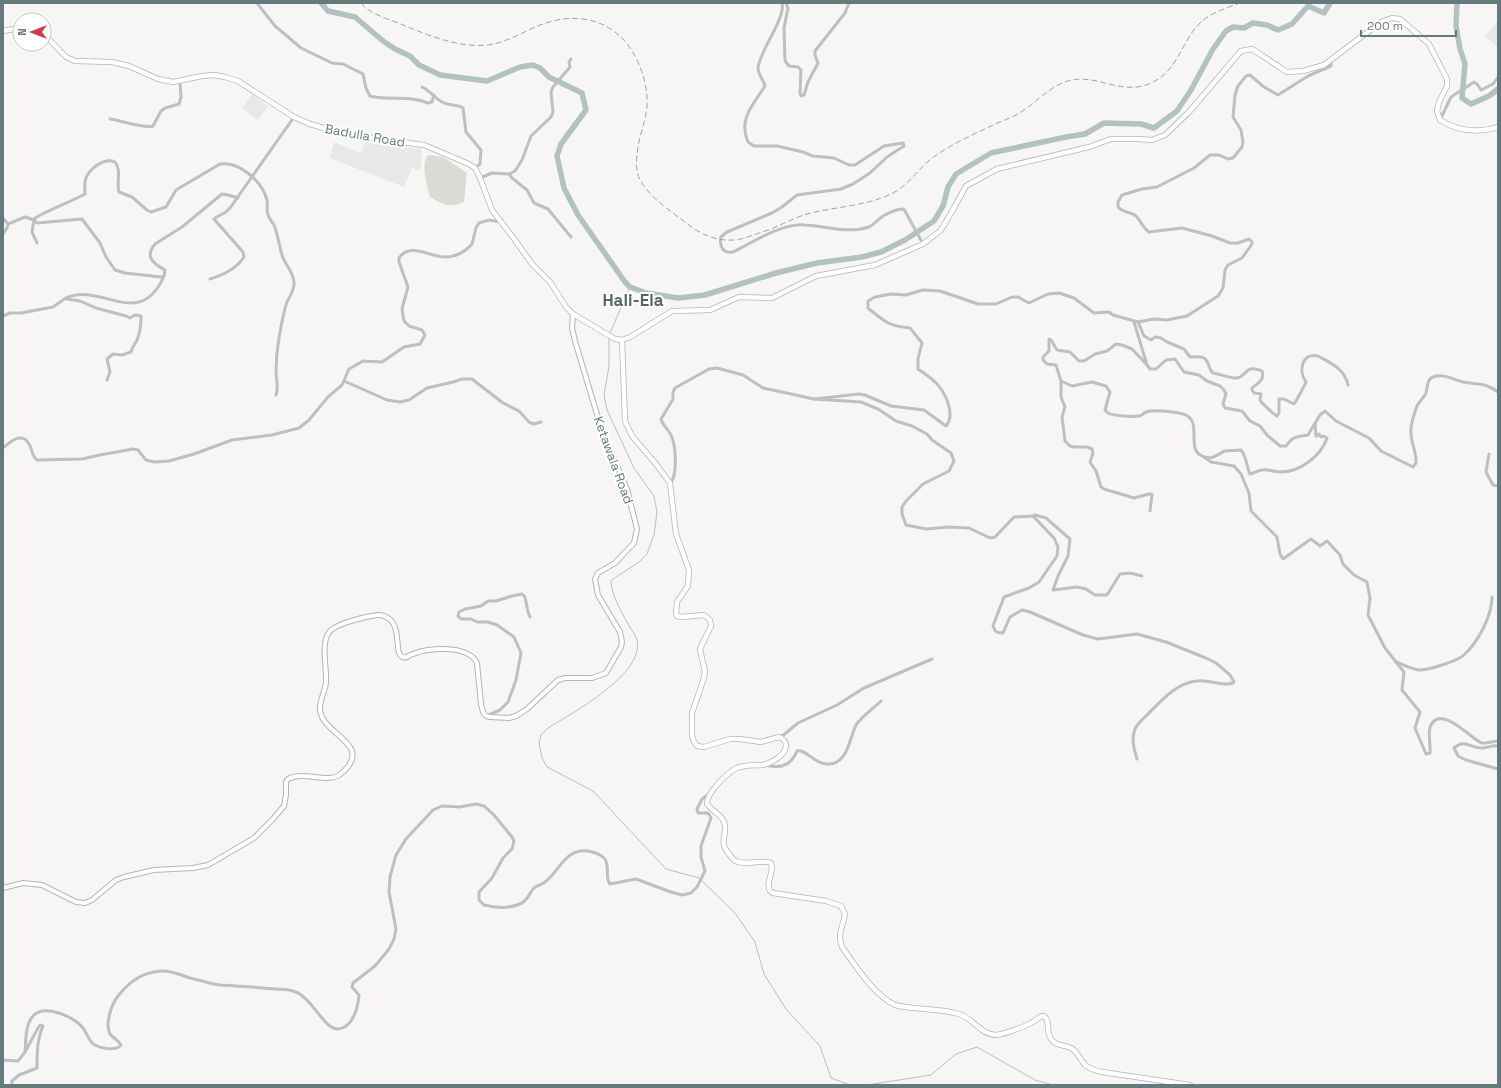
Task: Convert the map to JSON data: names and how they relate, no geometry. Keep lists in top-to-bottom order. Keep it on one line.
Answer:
{"streets":{"highway":["Badulla Road"],"main road":["Ketawala Road"]},"crossings":[["Badulla Road","Ketawala Road"]],"districts":["Hali-Ela"],"scale_bar":"200 m","north":"left"}
